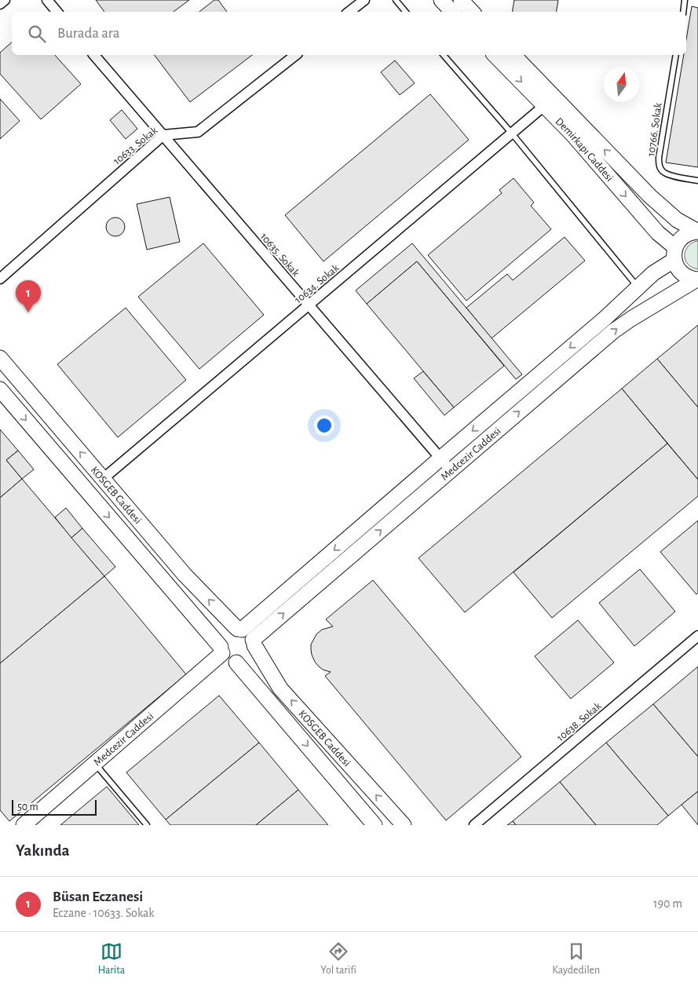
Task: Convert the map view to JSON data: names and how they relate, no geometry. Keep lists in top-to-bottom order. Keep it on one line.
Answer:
{"streets":{"street":["10633. Sokak","Demirkapı Caddesi","10635. Sokak","10634. Sokak","Medcezir Caddesi","KOSGEB Caddesi","10638. Sokak"],"lane":["10766. Sokak"]},"crossings":[["10633. Sokak","10635. Sokak"],["Demirkapı Caddesi","10634. Sokak"],["Demirkapı Caddesi","Medcezir Caddesi"],["10635. Sokak","10634. Sokak"],["10635. Sokak","Medcezir Caddesi"],["10634. Sokak","KOSGEB Caddesi"],["Medcezir Caddesi","KOSGEB Caddesi"]],"scale_bar":"50 m","north":"top","page":{"search":"Burada ara","pins":"1","scale":"50 m","heading":"Yakında","list":[{"mark":"1","name":"Büsan Eczanesi","note":"Eczane · 10633. Sokak","value":"190 m"}],"nav":["Harita","Yol tarifi","Kaydedilen"]}}
